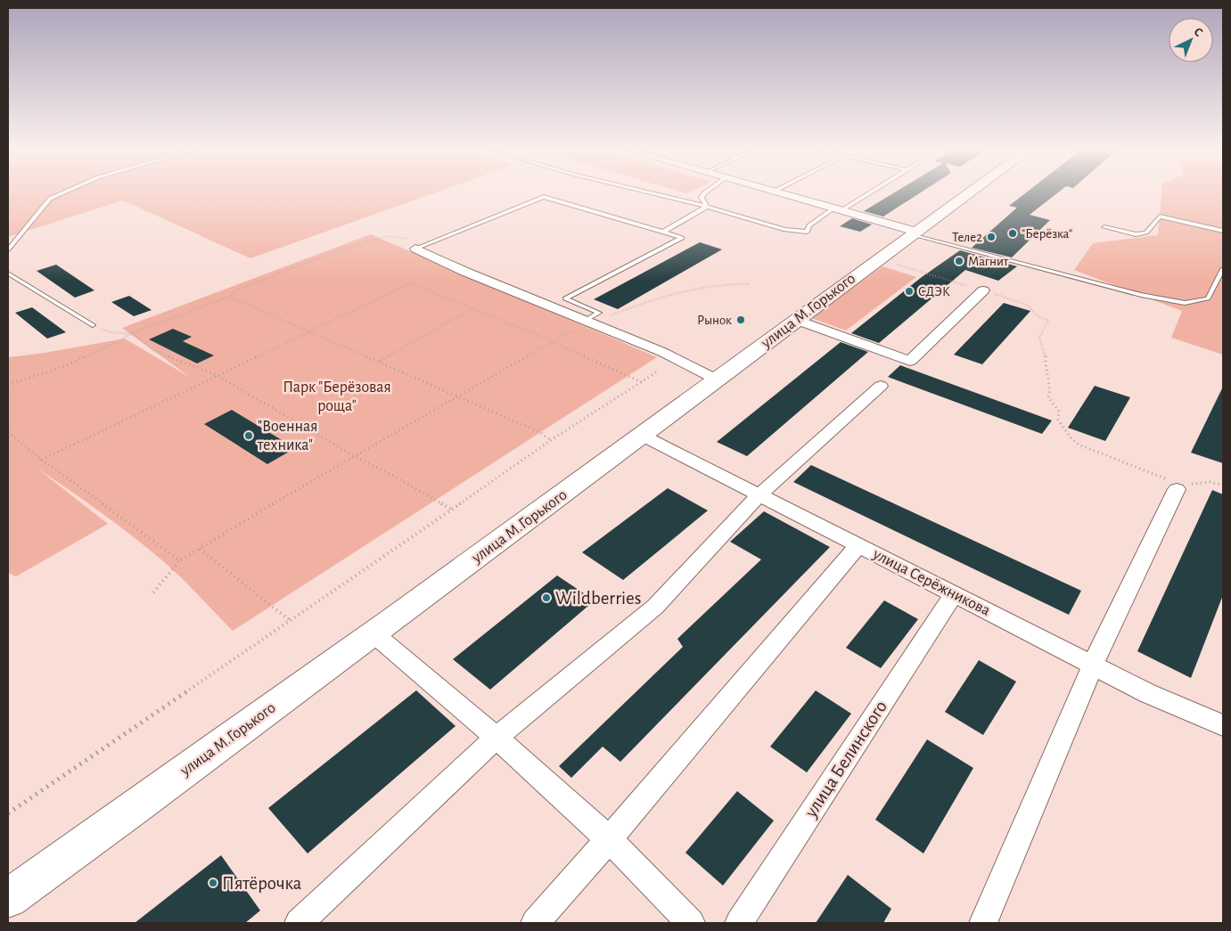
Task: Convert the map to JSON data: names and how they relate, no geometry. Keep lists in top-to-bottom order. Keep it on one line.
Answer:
{"streets":{"main road":["улица М.Горького"],"street":["улица Серёжникова","улица Белинского"]},"crossings":[["улица М.Горького","улица Серёжникова"],["улица Серёжникова","улица Белинского"]],"parks":["Парк \"Берёзовая роща\""],"places":["\"Берёзка\"","Теле2","Магнит","СДЭК","Рынок","\"Военная техника\"","Wildberries","Пятёрочка"],"north":"top right"}
